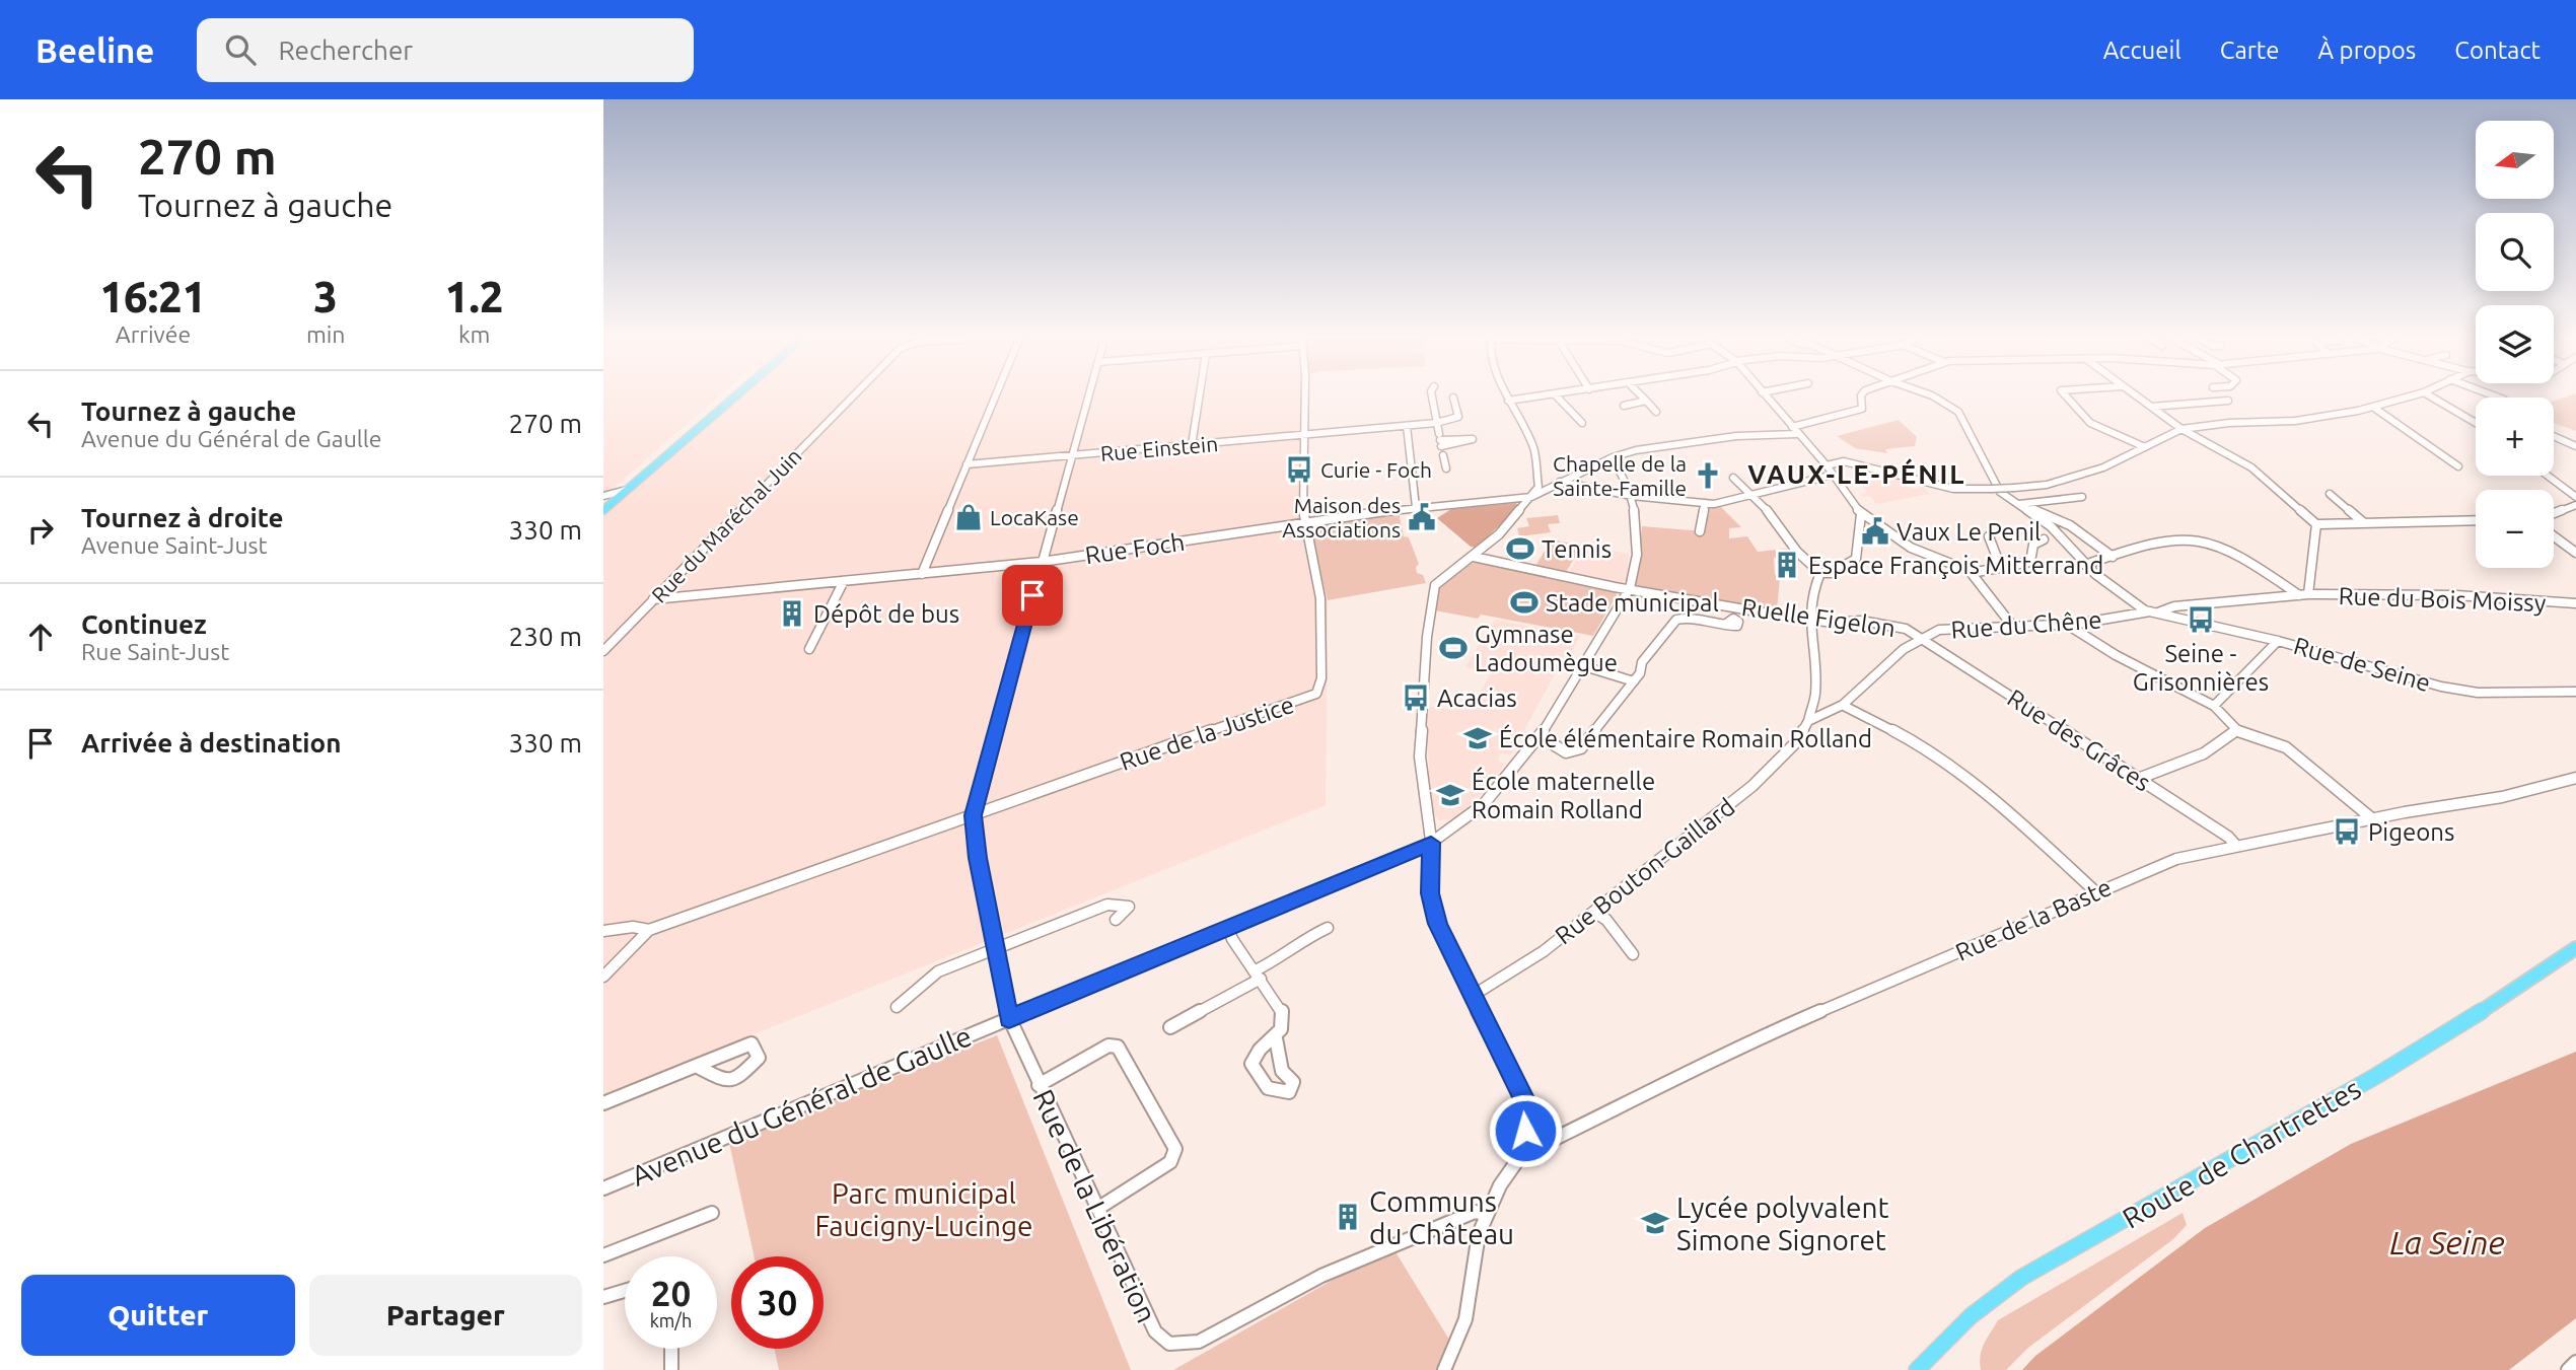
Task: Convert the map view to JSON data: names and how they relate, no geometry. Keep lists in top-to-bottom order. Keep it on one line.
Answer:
{"streets":{"main road":["Route de Chartrettes"],"street":["Rue Einstein","Rue du Maréchal Juin","Rue Foch","Rue du Bois Moissy","Ruelle Figelon","Rue du Chêne","Rue de Seine","Rue de la Justice","Rue des Grâces","Rue Bouton-Gaillard","Rue de la Baste","Avenue du Général de Gaulle","Rue de la Libération"]},"crossings":[["Rue du Maréchal Juin","Rue Foch"],["Rue Foch","Rue de la Justice"],["Rue du Bois Moissy","Rue du Chêne"],["Ruelle Figelon","Rue du Chêne"],["Ruelle Figelon","Rue des Grâces"],["Ruelle Figelon","Avenue du Général de Gaulle"],["Rue du Chêne","Rue de Seine"],["Rue du Chêne","Rue des Grâces"],["Rue de la Justice","Rue de la Libération"],["Rue des Grâces","Rue de la Baste"],["Avenue du Général de Gaulle","Rue de la Libération"]],"districts":["VAUX-LE-PÉNIL"],"water":["La Seine"],"parks":["Parc municipal Faucigny-Lucinge"],"places":{"bus stop":["Curie - Foch","Seine - Grisonnières","Acacias","Pigeons"],"church":["Chapelle de la Sainte-Famille"],"shop":["LocaKase"],"public building":["Maison des Associations","Vaux Le Penil"],"sports":["Tennis","Stade municipal","Gymnase Ladoumègue"],"building":["Espace François Mitterrand","Dépôt de bus","Communs du Château"],"school or university":["École élémentaire Romain Rolland","École maternelle Romain Rolland","Lycée polyvalent Simone Signoret"]},"north":"left","page":{"header":"Beeline","search":"Rechercher","nav":["Accueil","Carte","À propos","Contact"],"turn":["270 m","Tournez à gauche"],"map_buttons":["+","−"],"eta":["16:21","Arrivée","3","min","1.2","km"],"list":[{"name":"Tournez à gauche","note":"Avenue du Général de Gaulle","value":"270 m"},{"name":"Tournez à droite","note":"Avenue Saint-Just","value":"330 m"},{"name":"Continuez","note":"Rue Saint-Just","value":"230 m"},{"name":"Arrivée à destination","value":"330 m"}],"speed":"20 km/h","limit":"30","buttons":["Quitter","Partager"]}}
